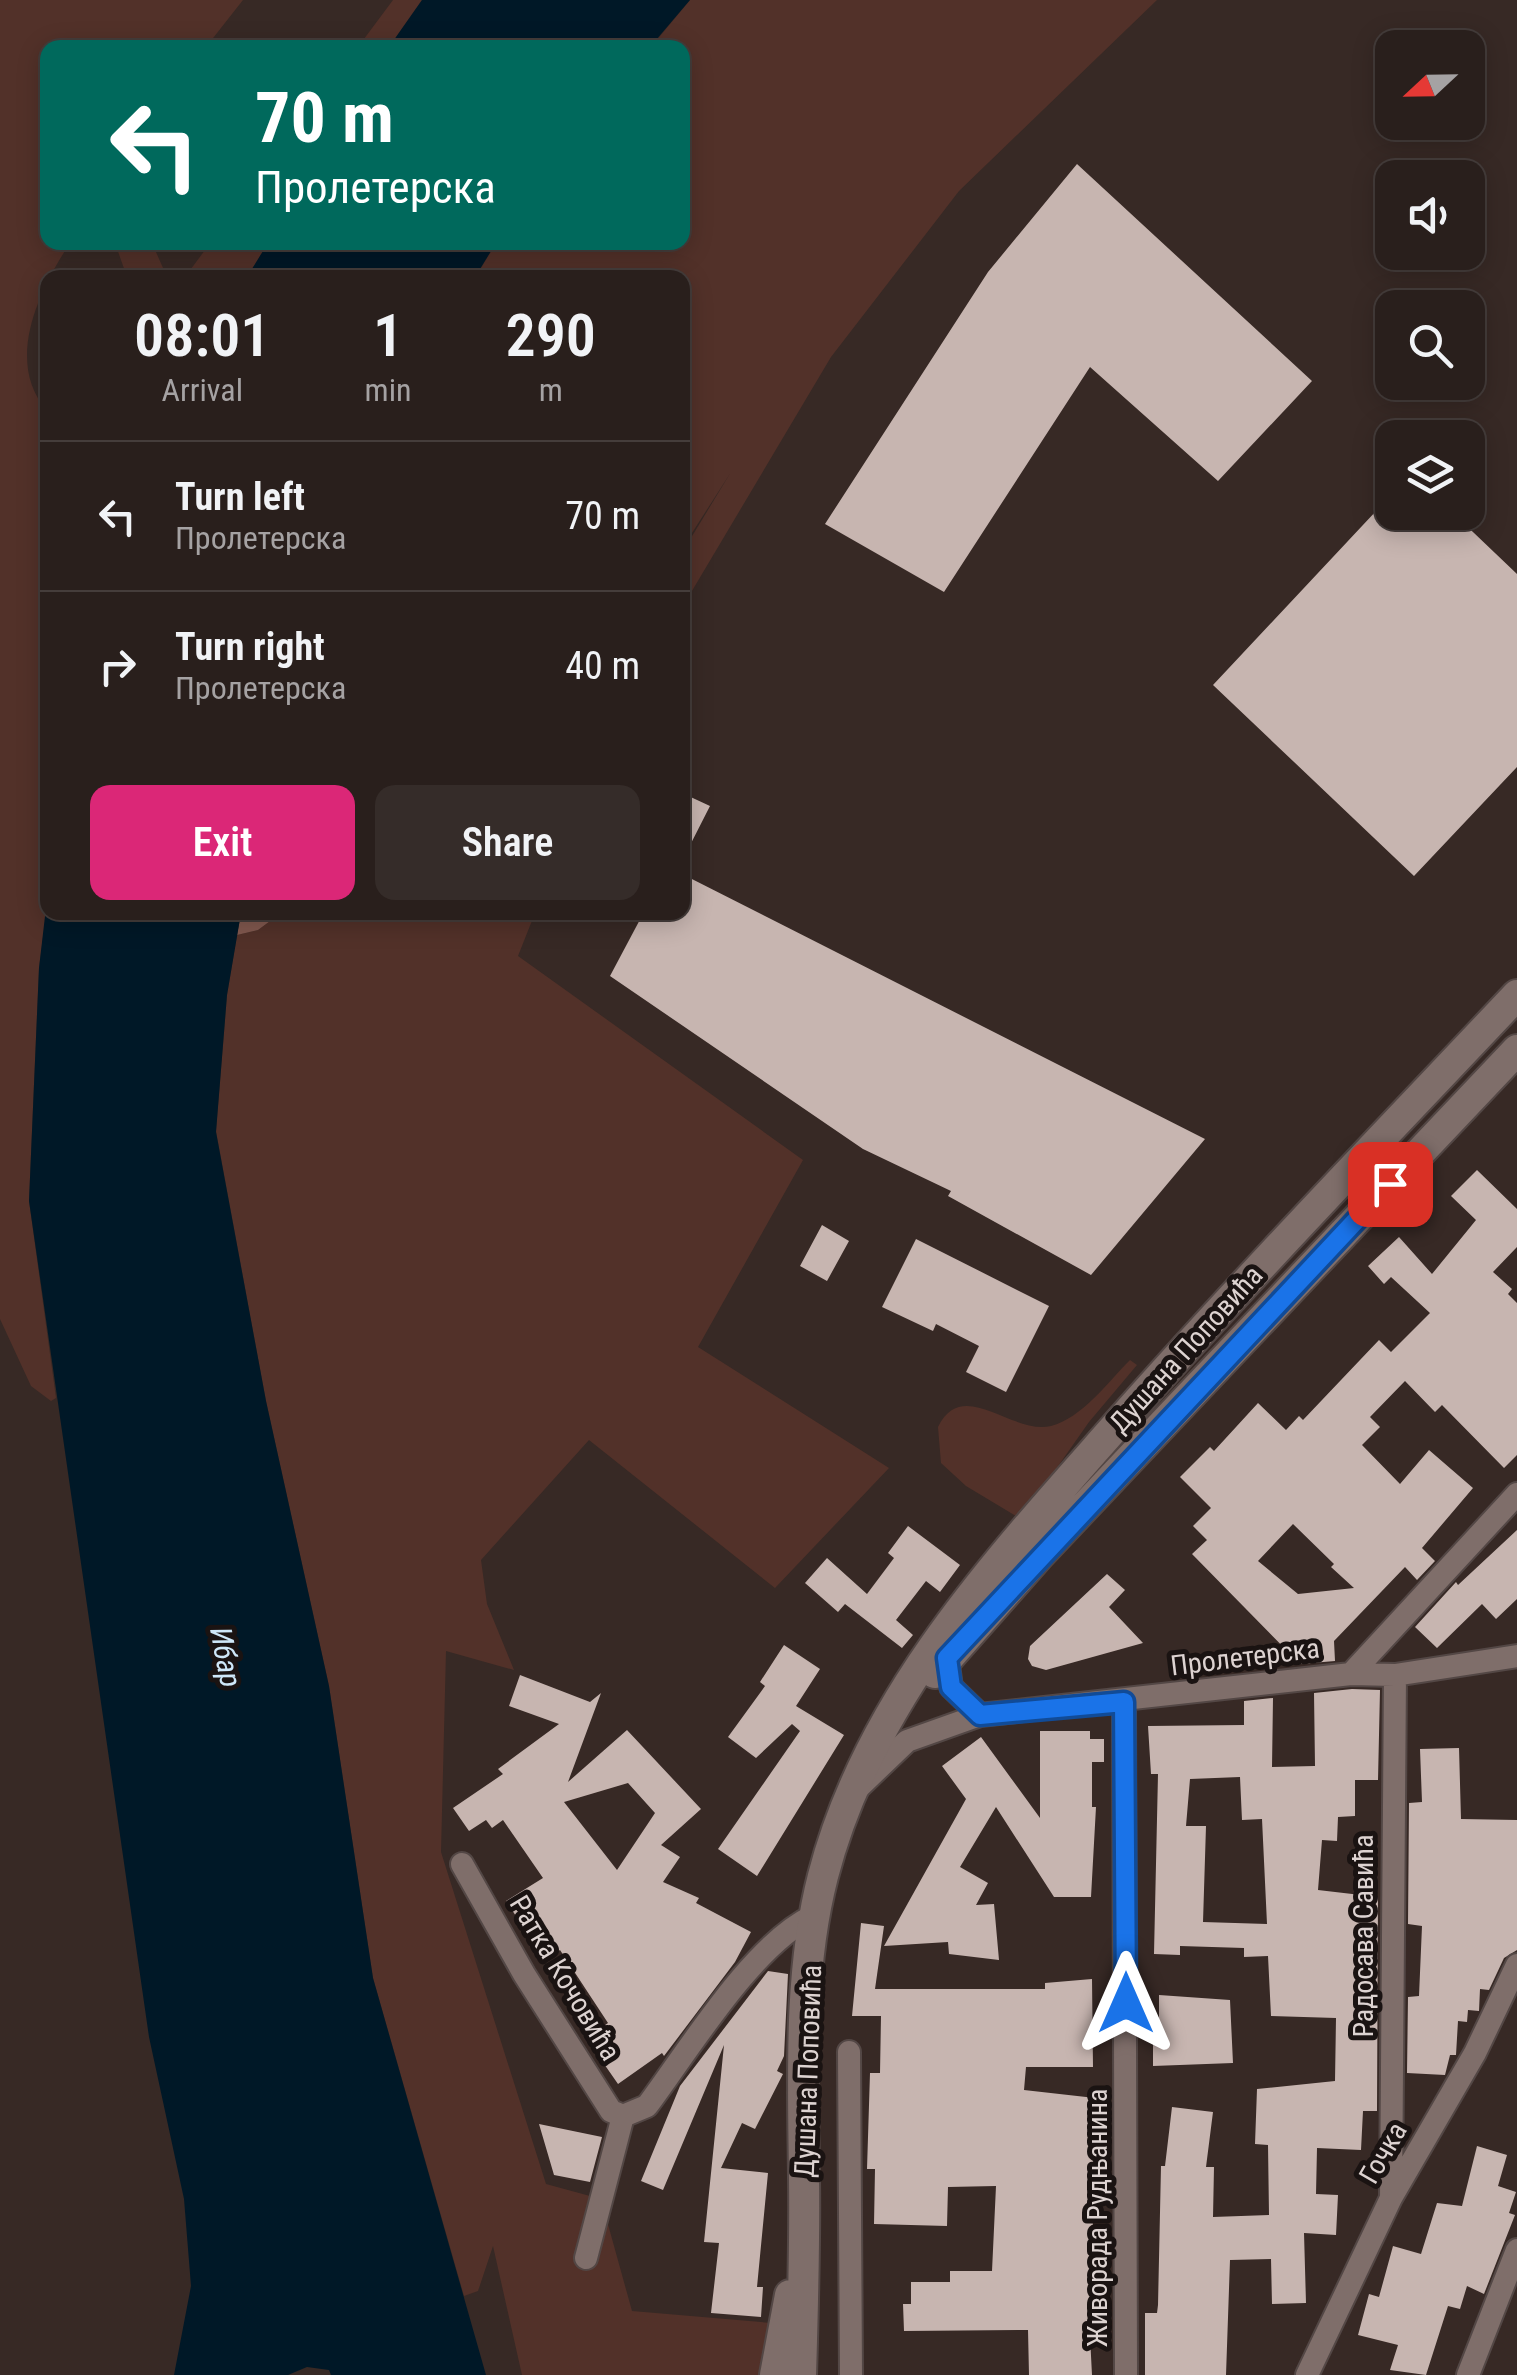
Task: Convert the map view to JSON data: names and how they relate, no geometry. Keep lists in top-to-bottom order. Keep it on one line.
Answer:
{"streets":{"main road":["Душана Поповића"],"street":["Пролетерска","Радосава Савића","Ратка Кочовића","Гочка","Живорада Рудњанина"]},"crossings":[["Душана Поповића","Пролетерска"],["Пролетерска","Радосава Савића"],["Пролетерска","Живорада Рудњанина"],["Радосава Савића","Гочка"]],"water":["Ибар"],"north":"left","page":{"turn":["70 m","Пролетерска"],"eta":["08:01","Arrival","1","min","290","m"],"list":[{"name":"Turn left","note":"Пролетерска","value":"70 m"},{"name":"Turn right","note":"Пролетерска","value":"40 m"}],"buttons":["Exit","Share"]}}
